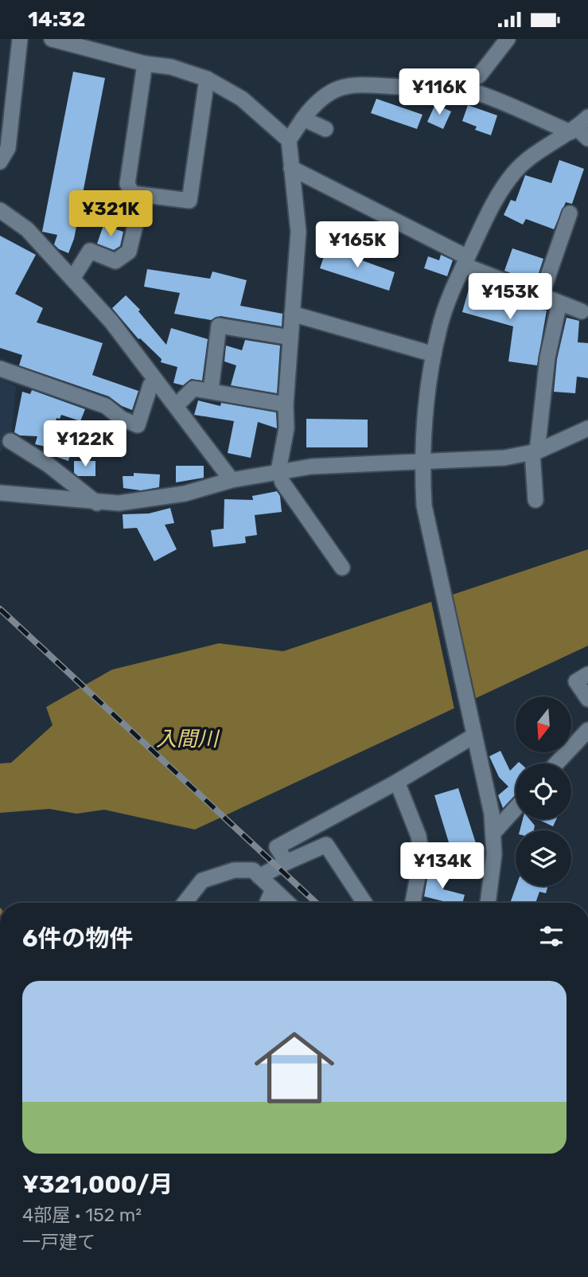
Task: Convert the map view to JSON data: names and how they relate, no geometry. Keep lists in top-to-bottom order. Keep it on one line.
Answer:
{"water":["入間川"],"north":"bottom","page":{"status":"14:32","price":["¥116K","¥321K","¥165K","¥153K","¥122K","¥134K"],"heading":"6件の物件","list":[{"name":"¥321,000/月","note":"4部屋 · 152 m² · 一戸建て"}]}}
